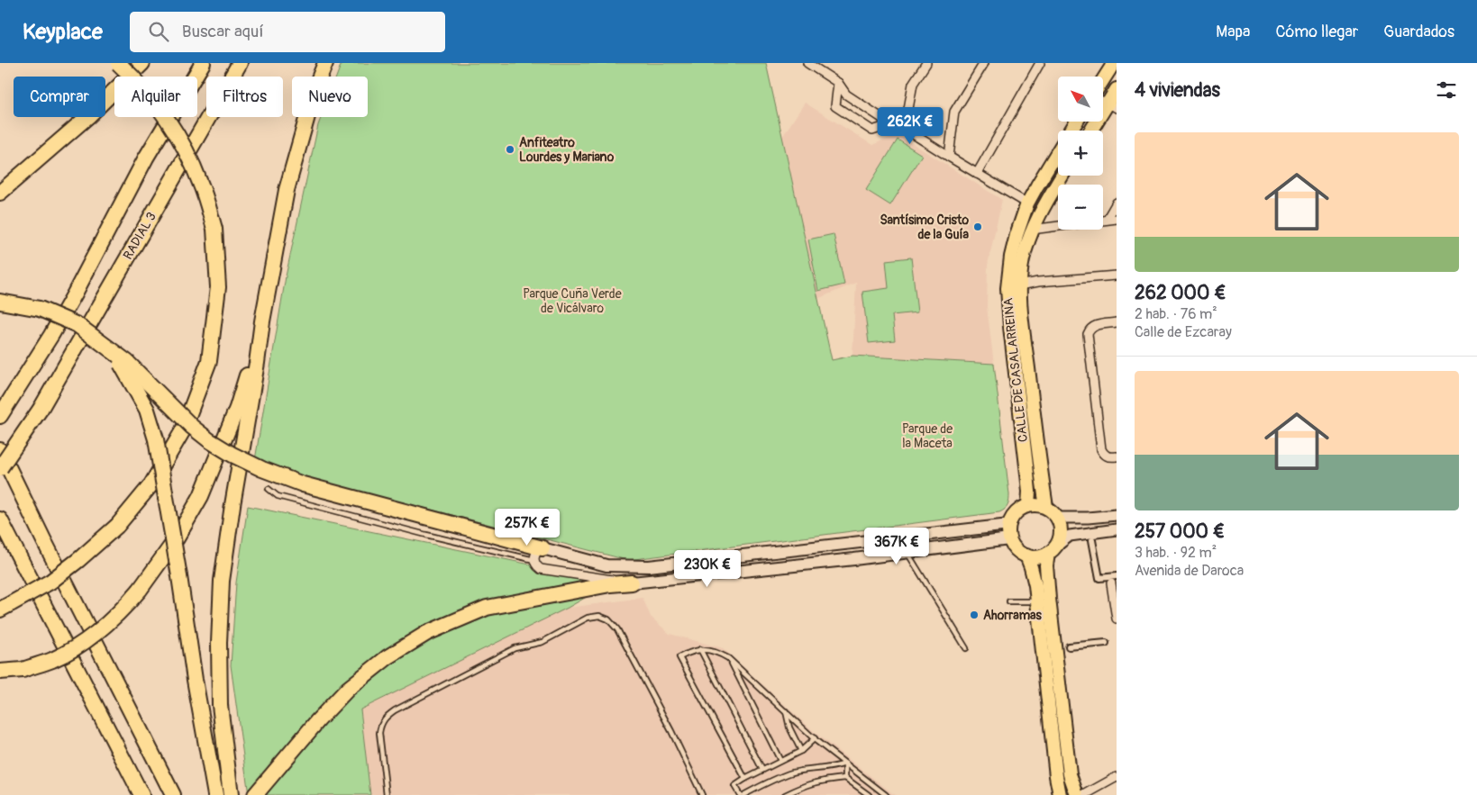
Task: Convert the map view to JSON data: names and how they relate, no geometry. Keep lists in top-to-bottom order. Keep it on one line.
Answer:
{"streets":{"highway":["RADIAL 3"],"main road":["CALLE DE CASALARREINA"]},"parks":["Parque Cuña Verde de Vicálvaro","Parque de la Maceta"],"places":["Anfiteatro Lourdes y Mariano","Santísimo Cristo de la Guía","Ahorramas"],"north":"top left","page":{"header":"Keyplace","search":"Buscar aquí","nav":["Mapa","Cómo llegar","Guardados"],"heading":"4 viviendas","map_buttons":["+","−"],"chip":["Comprar","Alquilar","Filtros","Nuevo"],"price":["262K €","257K €","367K €","230K €"],"list":[{"name":"262 000 €","note":"2 hab. · 76 m² · Calle de Ezcaray"},{"name":"257 000 €","note":"3 hab. · 92 m² · Avenida de Daroca"}]}}
